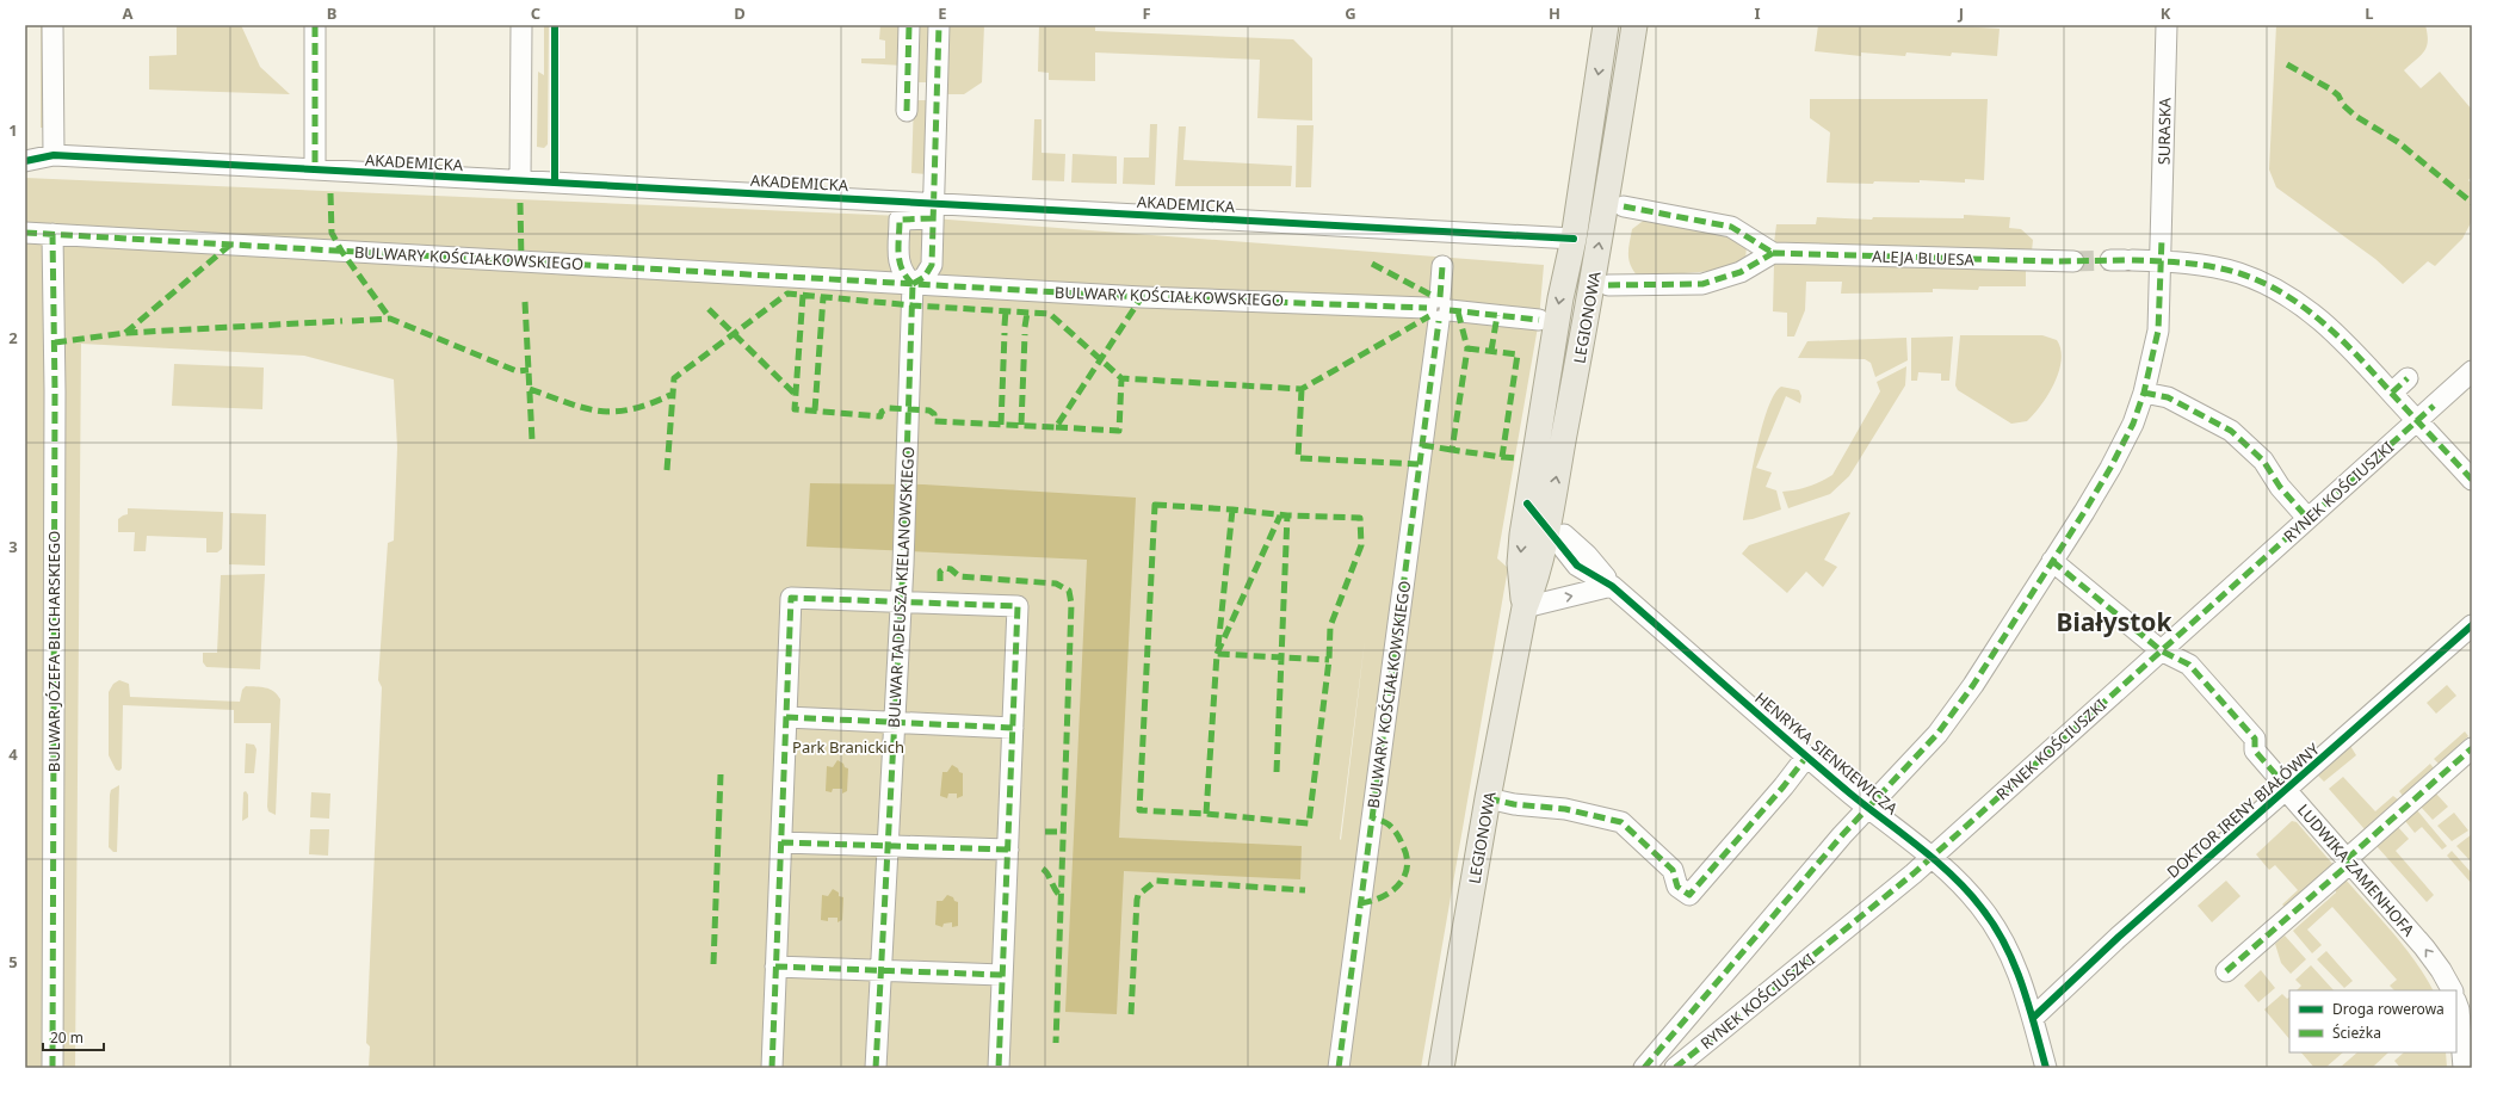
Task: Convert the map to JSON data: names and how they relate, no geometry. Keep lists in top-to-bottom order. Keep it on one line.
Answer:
{"streets":{"main road":["LEGIONOWA"],"street":["SURASKA","AKADEMICKA","BULWARY KOŚCIAŁKOWSKIEGO","ALEJA BLUESA","RYNEK KOŚCIUSZKI","BULWAR TADEUSZA KIELANOWSKIEGO","BULWAR JÓZEFA BLICHARSKIEGO","HENRYKA SIENKIEWICZA","DOKTOR IRENY BIAŁÓWNY","LUDWIKA ZAMENHOFA"]},"crossings":[["SURASKA","RYNEK KOŚCIUSZKI"],["AKADEMICKA","LEGIONOWA"],["BULWARY KOŚCIAŁKOWSKIEGO","BULWAR TADEUSZA KIELANOWSKIEGO"],["BULWARY KOŚCIAŁKOWSKIEGO","BULWAR JÓZEFA BLICHARSKIEGO"],["LEGIONOWA","HENRYKA SIENKIEWICZA"],["RYNEK KOŚCIUSZKI","HENRYKA SIENKIEWICZA"],["RYNEK KOŚCIUSZKI","LUDWIKA ZAMENHOFA"],["HENRYKA SIENKIEWICZA","DOKTOR IRENY BIAŁÓWNY"],["DOKTOR IRENY BIAŁÓWNY","LUDWIKA ZAMENHOFA"]],"districts":["Białystok"],"parks":["Park Branickich"],"legend":["Droga rowerowa","Ścieżka"],"scale_bar":"20 m","grid":{"columns":["A","B","C","D","E","F","G","H","I","J","K","L"],"rows":["1","2","3","4","5"]}}
